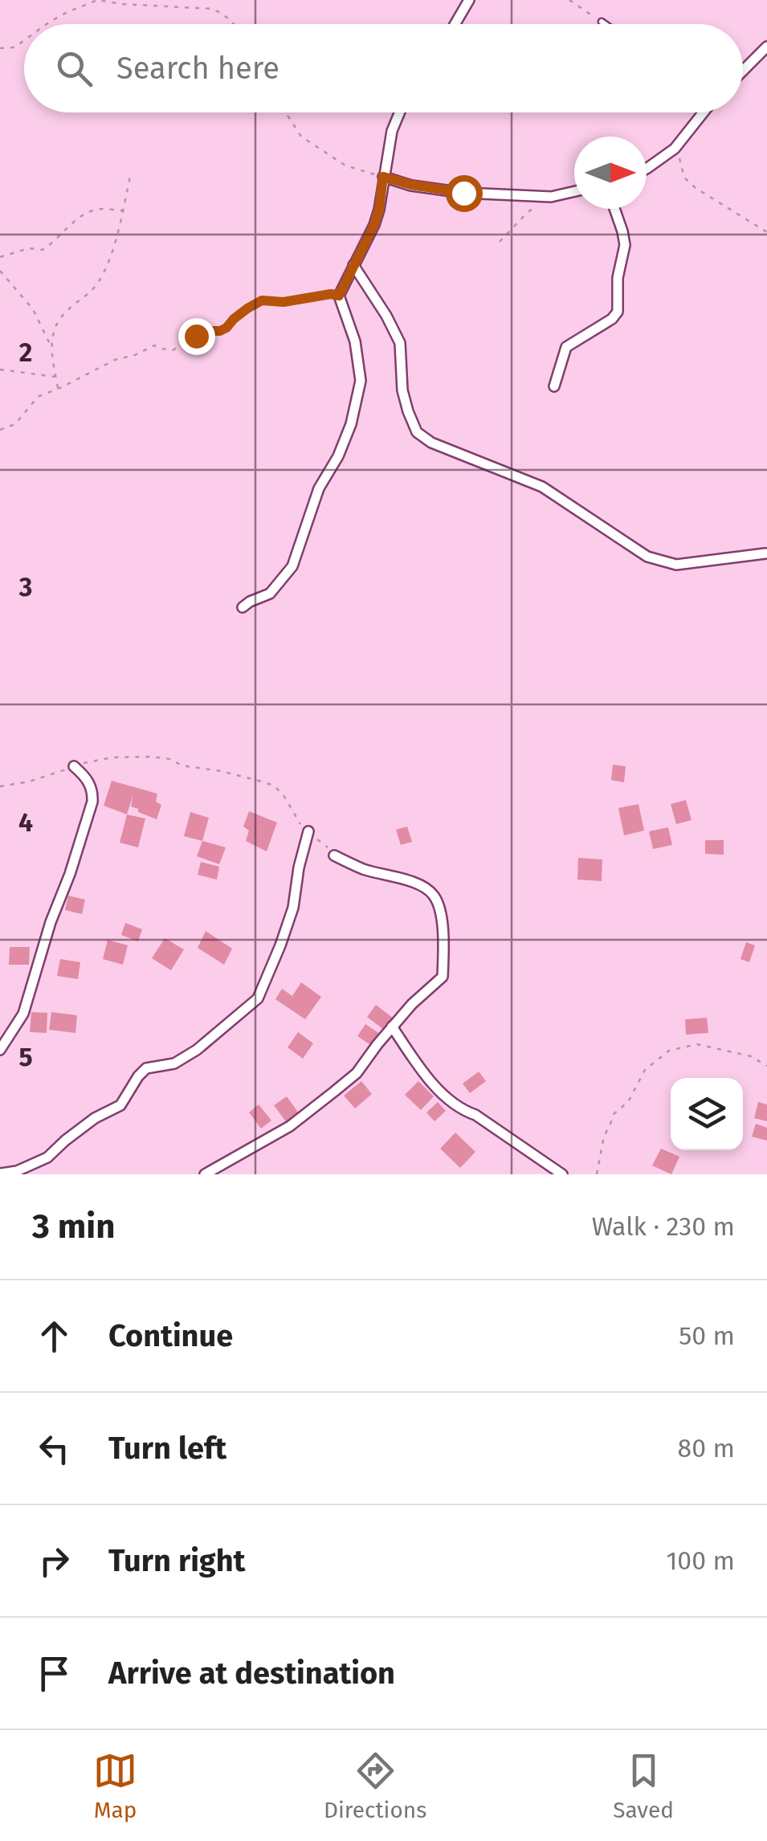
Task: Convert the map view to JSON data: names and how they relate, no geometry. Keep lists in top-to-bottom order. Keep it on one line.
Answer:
{"north":"right","page":{"search":"Search here","heading":["3 min","Walk · 230 m"],"list":[["Continue","50 m"],["Turn left","80 m"],["Turn right","100 m"],"Arrive at destination"],"nav":["Map","Directions","Saved"]},"grid":{"rows":["2","3","4","5"]}}
